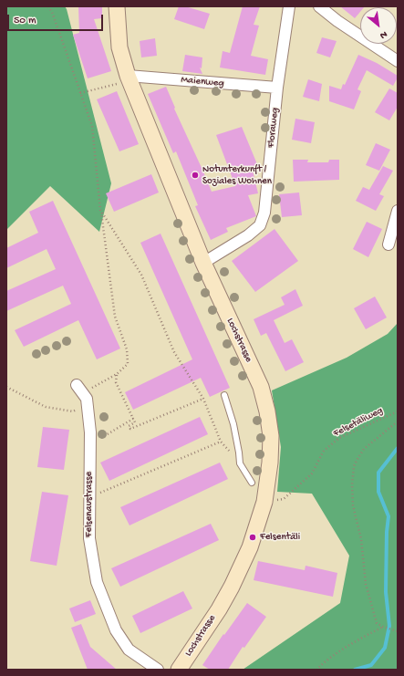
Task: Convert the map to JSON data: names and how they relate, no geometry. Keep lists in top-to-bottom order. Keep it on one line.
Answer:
{"streets":{"street":["Maienweg","Floraweg","Lochstrasse","Felsenaustrasse"],"path":["Felsetäliweg"]},"crossings":[["Maienweg","Floraweg"],["Maienweg","Lochstrasse"],["Floraweg","Lochstrasse"],["Lochstrasse","Felsetäliweg"]],"places":["Notunterkunft / Soziales Wohnen","Felsentäli"],"scale_bar":"50 m","north":"bottom right"}
